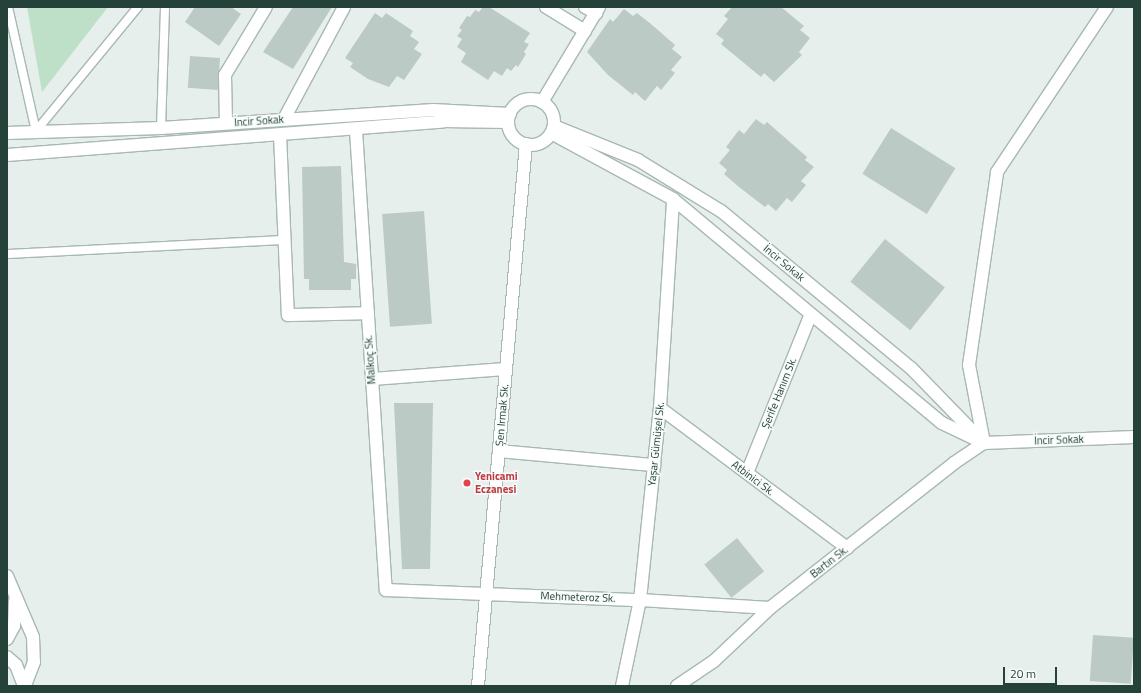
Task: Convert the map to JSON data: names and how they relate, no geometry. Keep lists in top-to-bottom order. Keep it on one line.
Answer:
{"streets":{"main road":["İncir Sokak","Malkoç Sk.","Şerife Hanım Sk.","Şen Irmak Sk.","Yaşar Gümüşel Sk.","Atbinici Sk.","Bartın Sk.","Mehmeteroz Sk."]},"crossings":[["İncir Sokak","Malkoç Sk."],["İncir Sokak","Şerife Hanım Sk."],["İncir Sokak","Şen Irmak Sk."],["İncir Sokak","Yaşar Gümüşel Sk."],["İncir Sokak","Bartın Sk."],["Malkoç Sk.","Mehmeteroz Sk."],["Şerife Hanım Sk.","Atbinici Sk."],["Şen Irmak Sk.","Mehmeteroz Sk."],["Yaşar Gümüşel Sk.","Atbinici Sk."],["Yaşar Gümüşel Sk.","Mehmeteroz Sk."],["Atbinici Sk.","Bartın Sk."],["Bartın Sk.","Mehmeteroz Sk."]],"places":["Yenicami Eczanesi"],"scale_bar":"20 m"}
